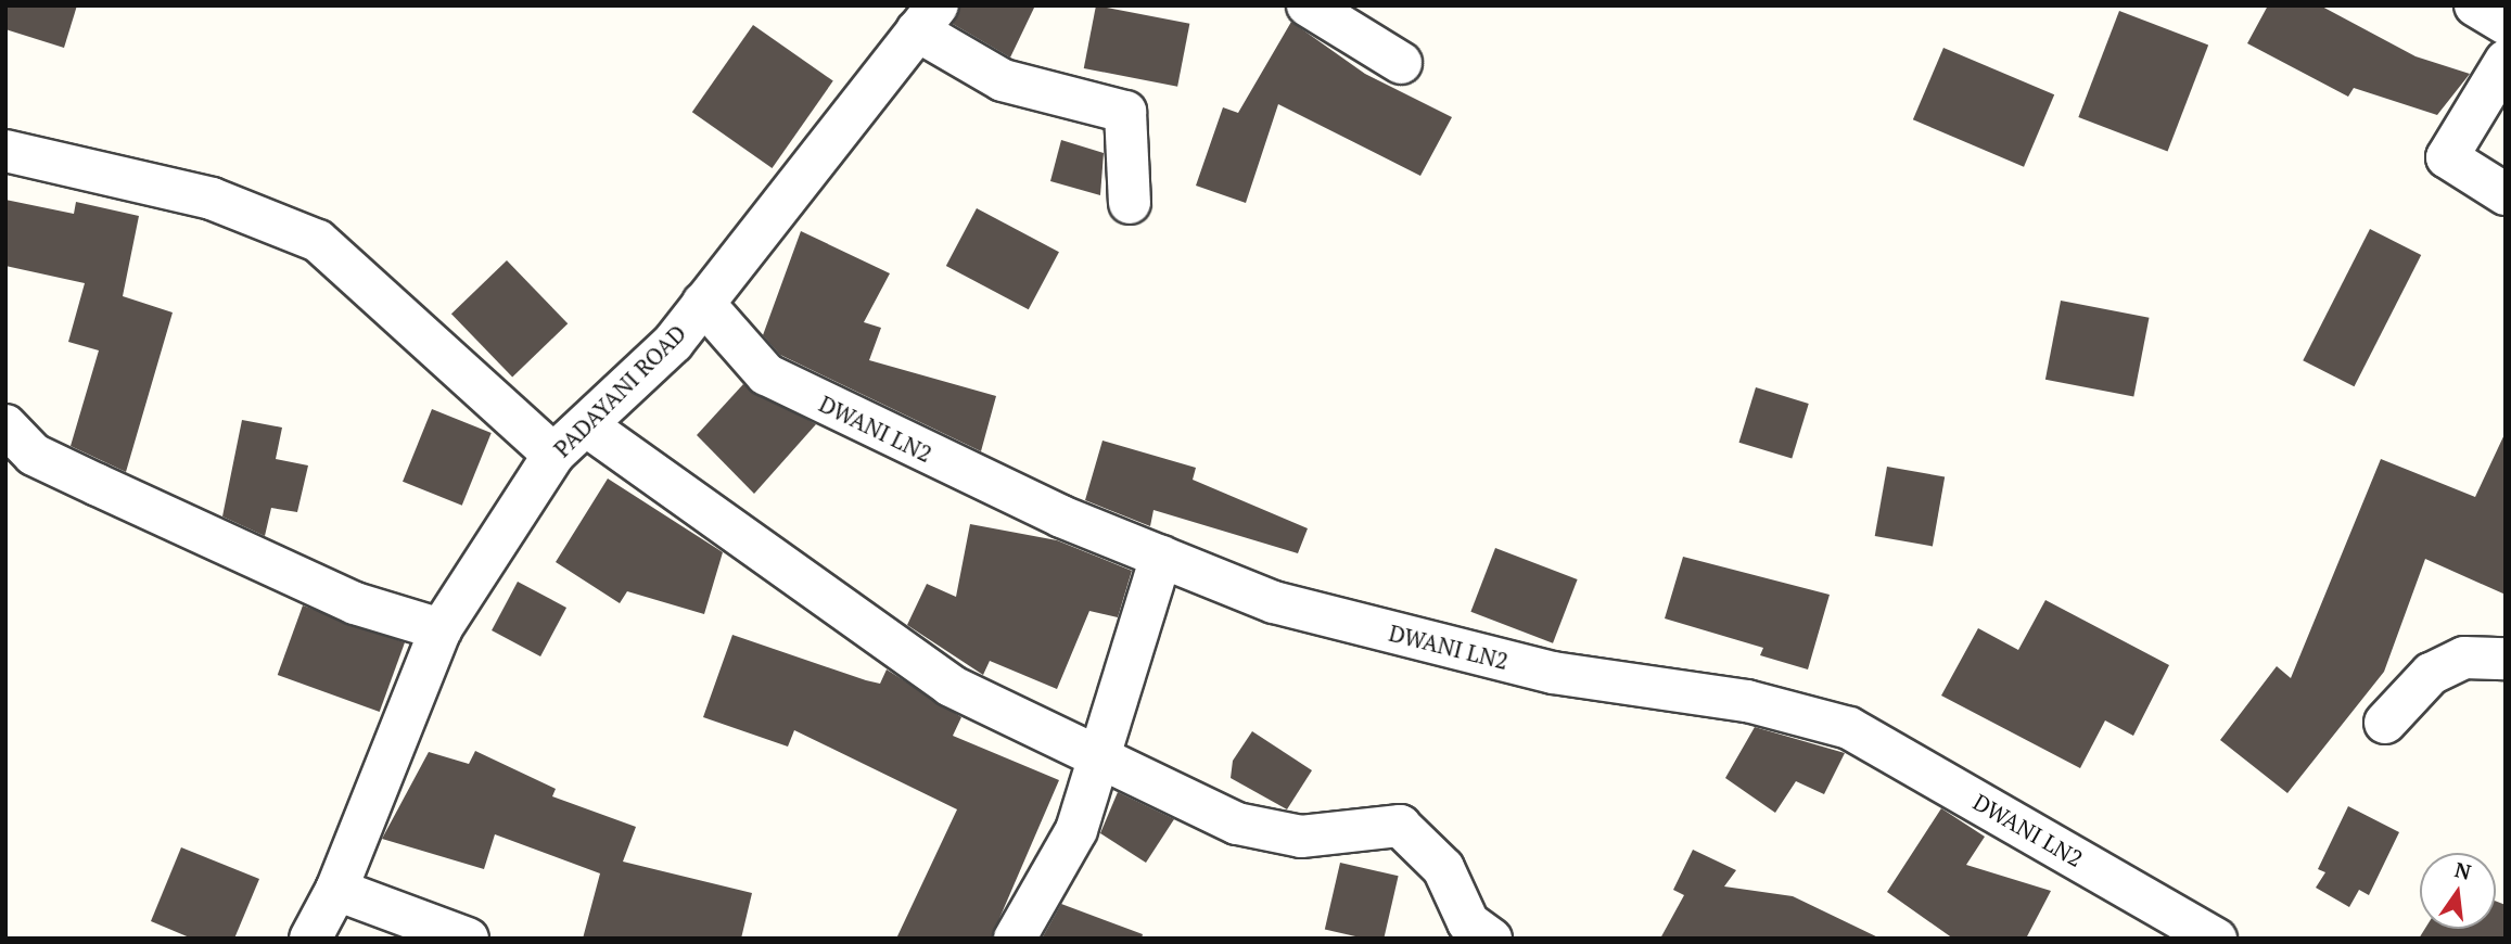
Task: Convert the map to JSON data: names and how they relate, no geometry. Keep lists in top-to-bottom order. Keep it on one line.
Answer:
{"streets":{"street":["PADAYANI ROAD","DWANI LN2"]},"crossings":[["PADAYANI ROAD","DWANI LN2"]],"north":"top"}
